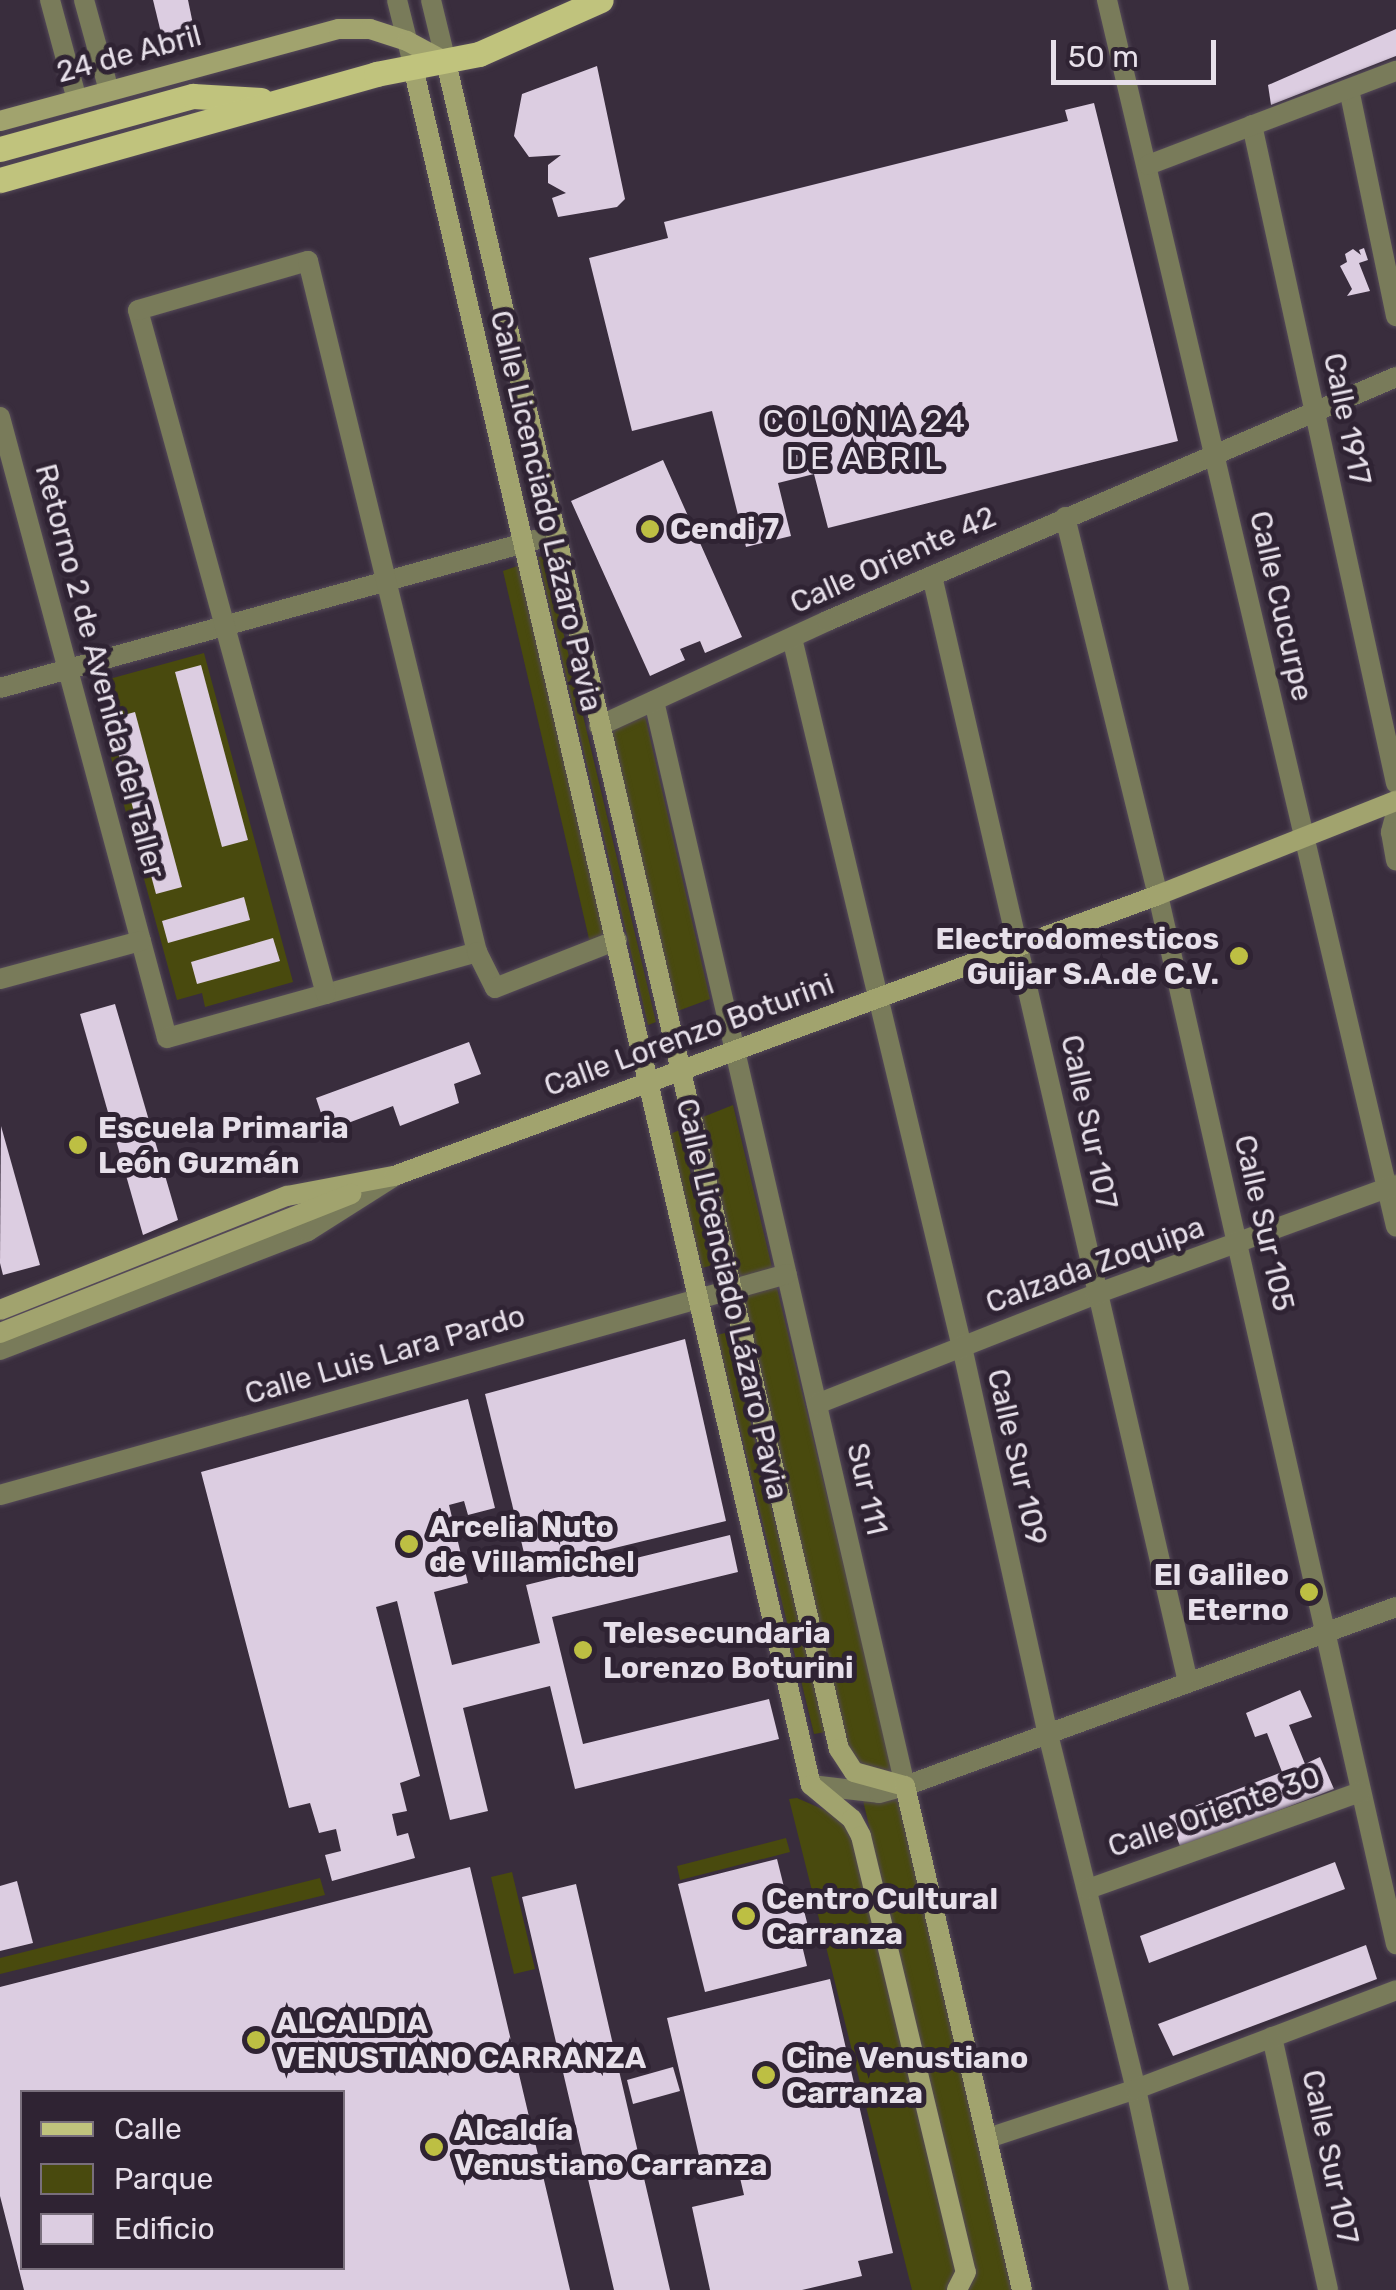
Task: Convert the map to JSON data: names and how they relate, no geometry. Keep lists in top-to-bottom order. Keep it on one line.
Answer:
{"streets":{"street":["24 de Abril","Calle 1917","Calle Licenciado Lázaro Pavia","Calle Oriente 42","Calle Cucurpe","Retorno 2 de Avenida del Taller","Calle Lorenzo Boturini","Calle Sur 107","Calle Sur 105","Calzada Zoquipa","Calle Luis Lara Pardo","Calle Sur 109","Sur 111","Calle Oriente 30"]},"crossings":[["24 de Abril","Calle Licenciado Lázaro Pavia"],["Calle 1917","Calle Oriente 42"],["Calle Licenciado Lázaro Pavia","Calle Oriente 42"],["Calle Licenciado Lázaro Pavia","Calle Lorenzo Boturini"],["Calle Licenciado Lázaro Pavia","Calle Luis Lara Pardo"],["Calle Licenciado Lázaro Pavia","Sur 111"],["Calle Oriente 42","Calle Cucurpe"],["Calle Oriente 42","Calle Sur 107"],["Calle Oriente 42","Calle Sur 105"],["Calle Oriente 42","Calle Sur 109"],["Calle Oriente 42","Sur 111"],["Calle Cucurpe","Calle Lorenzo Boturini"],["Calle Cucurpe","Calzada Zoquipa"],["Calle Lorenzo Boturini","Calle Sur 107"],["Calle Lorenzo Boturini","Calle Sur 105"],["Calle Lorenzo Boturini","Calle Sur 109"],["Calle Lorenzo Boturini","Sur 111"],["Calle Sur 107","Calzada Zoquipa"],["Calle Sur 105","Calzada Zoquipa"],["Calle Sur 105","Calle Oriente 30"],["Calzada Zoquipa","Calle Sur 109"],["Calzada Zoquipa","Sur 111"],["Calle Luis Lara Pardo","Sur 111"],["Calle Sur 109","Calle Oriente 30"]],"districts":["COLONIA 24 DE ABRIL"],"places":["Cendi 7","Electrodomesticos Guijar S.A.de C.V.","Escuela Primaria León Guzmán","Arcelia Nuto de Villamichel","El Galileo Eterno","Telesecundaria Lorenzo Boturini","Centro Cultural Carranza","ALCALDIA VENUSTIANO CARRANZA","Cine Venustiano Carranza","Alcaldía Venustiano Carranza"],"legend":["Calle","Parque","Edificio"],"scale_bar":"50 m"}
